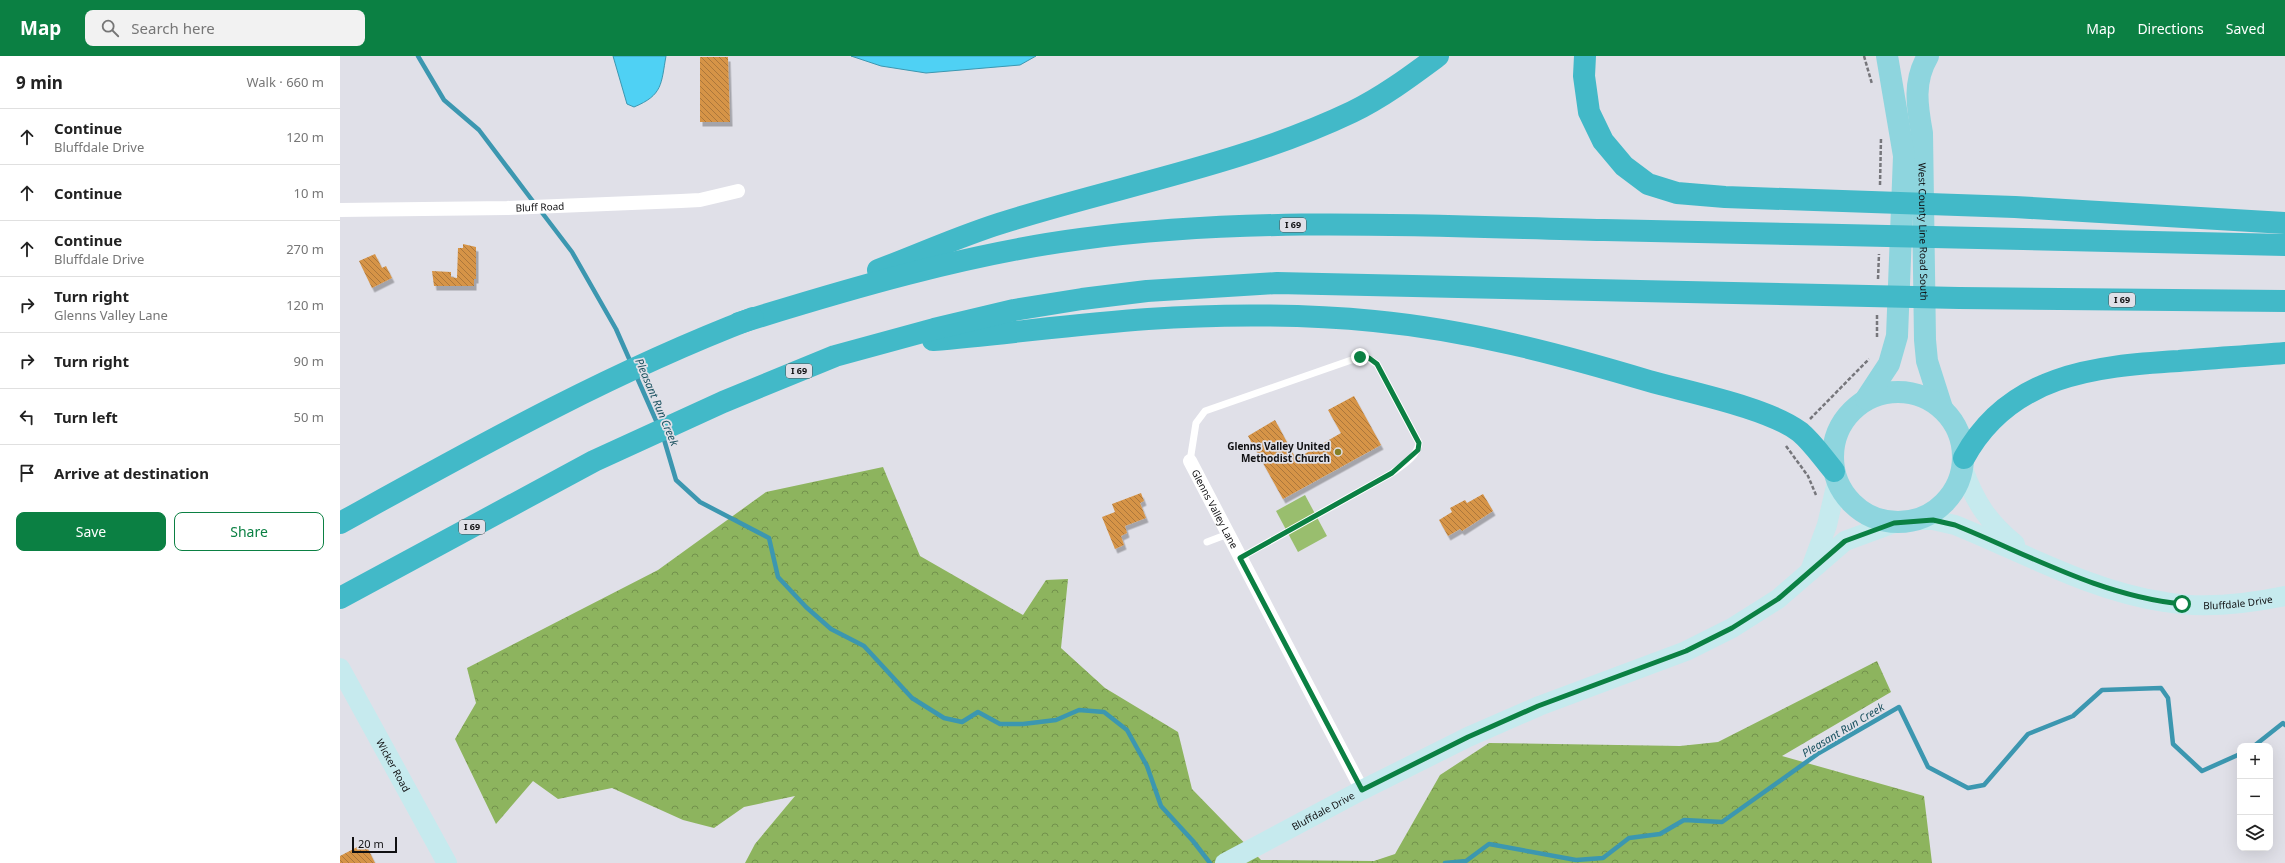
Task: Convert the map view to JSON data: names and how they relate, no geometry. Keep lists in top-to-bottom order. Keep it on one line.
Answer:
{"streets":{"highway":["I 69"],"main road":["West County Line Road South"],"street":["Bluff Road","Glenns Valley Lane","Bluffdale Drive","Wicker Road"]},"crossings":[["West County Line Road South","Bluffdale Drive"],["Glenns Valley Lane","Bluffdale Drive"]],"water":["Pleasant Run Creek"],"places":["Glenns Valley United Methodist Church"],"scale_bar":"20 m","page":{"header":"Map","search":"Search here","nav":["Map","Directions","Saved"],"heading":["9 min","Walk · 660 m"],"list":[["Continue","Bluffdale Drive","120 m"],["Continue","10 m"],["Continue","Bluffdale Drive","270 m"],["Turn right","Glenns Valley Lane","120 m"],["Turn right","90 m"],["Turn left","50 m"],"Arrive at destination"],"buttons":["Save","Share"],"map_buttons":["+","−"],"scale":"20 m"}}
